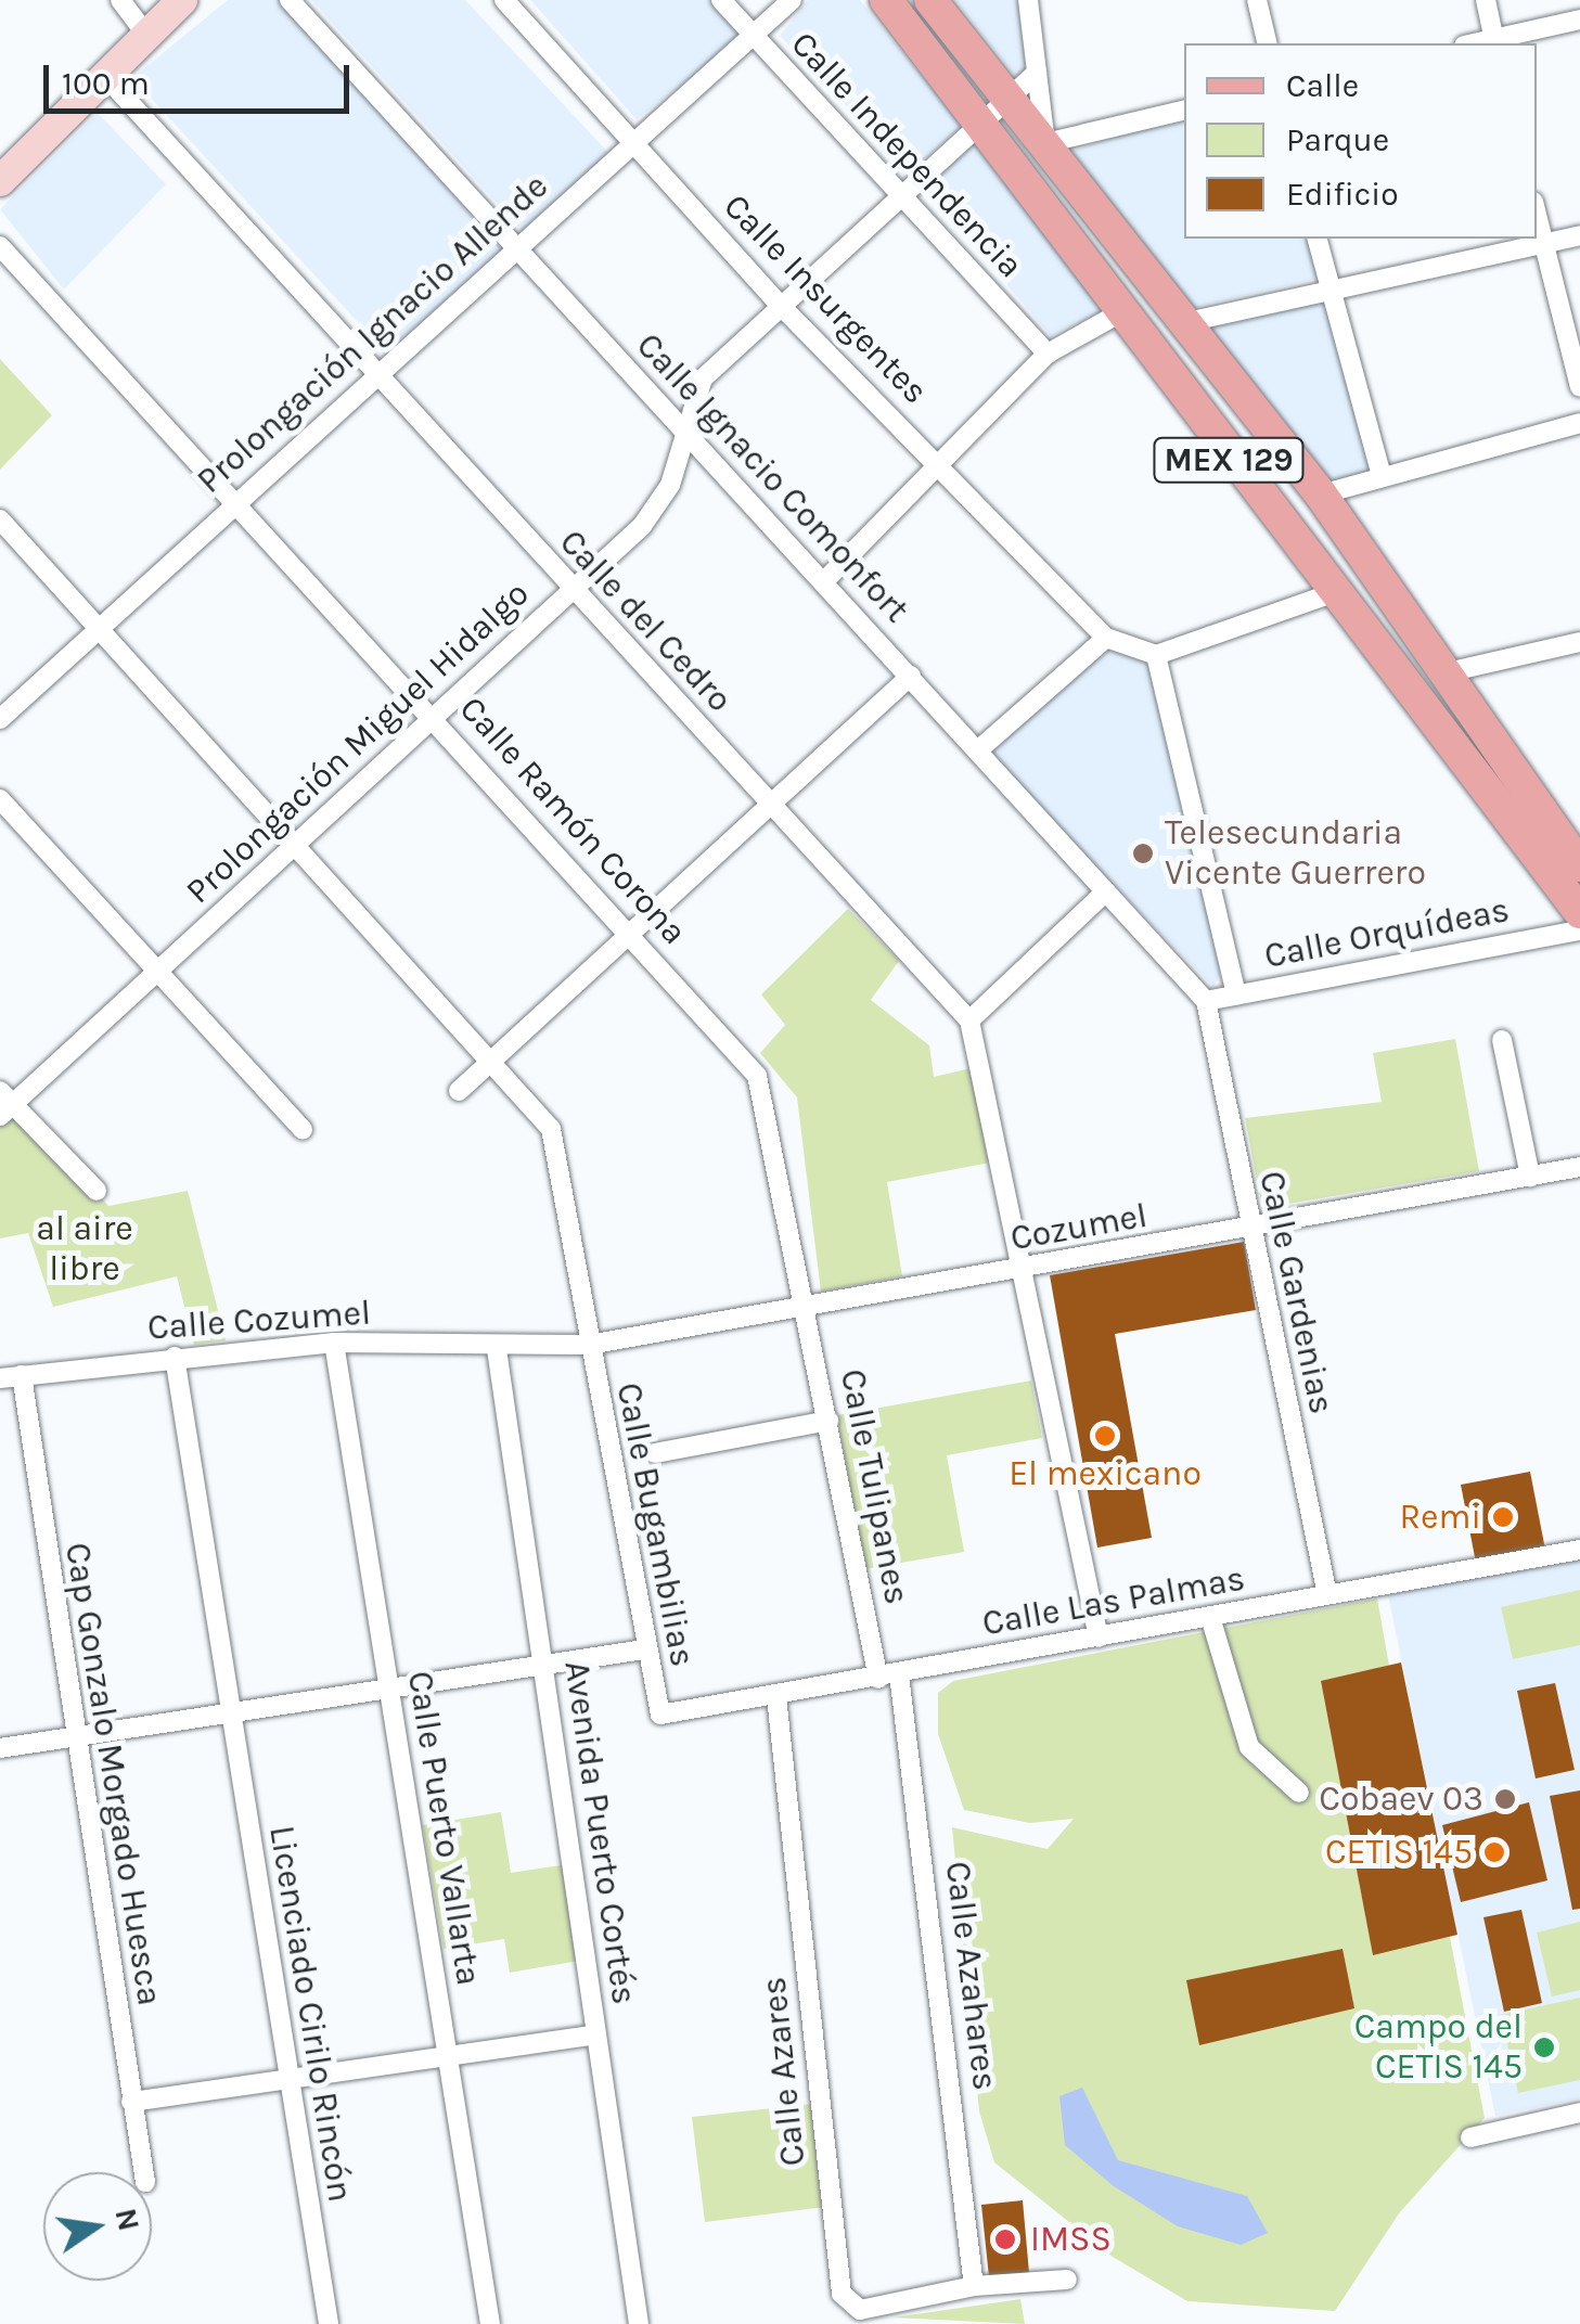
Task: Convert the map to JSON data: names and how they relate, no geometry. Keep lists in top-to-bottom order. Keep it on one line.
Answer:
{"streets":{"main road":["MEX 129"],"street":["Calle Independencia","Calle Insurgentes","Prolongación Ignacio Allende","Calle Ignacio Comonfort","Calle del Cedro","Prolongación Miguel Hidalgo","Calle Ramón Corona","Calle Orquídeas","Cozumel","Calle Gardenias","Calle Cozumel","Calle Tulipanes","Calle Bugambilias","Calle Las Palmas","Cap Gonzalo Morgado Huesca","Calle Puerto Vallarta","Avenida Puerto Cortés","Calle Azahares","Licenciado Cirilo Rincón","Calle Azares"]},"crossings":[["Calle Independencia","Prolongación Ignacio Allende"],["Calle Independencia","Prolongación Miguel Hidalgo"],["Calle Insurgentes","Prolongación Ignacio Allende"],["Calle Insurgentes","Prolongación Miguel Hidalgo"],["Prolongación Ignacio Allende","Calle Ignacio Comonfort"],["Prolongación Ignacio Allende","Calle del Cedro"],["Prolongación Ignacio Allende","Calle Ramón Corona"],["Prolongación Ignacio Allende","Calle Bugambilias"],["MEX 129","Prolongación Miguel Hidalgo"],["Calle Ignacio Comonfort","Prolongación Miguel Hidalgo"],["Calle Ignacio Comonfort","Calle Orquídeas"],["Calle Ignacio Comonfort","Calle Gardenias"],["Calle del Cedro","Prolongación Miguel Hidalgo"],["Calle del Cedro","Cozumel"],["Calle del Cedro","Calle Las Palmas"],["Prolongación Miguel Hidalgo","Calle Ramón Corona"],["Prolongación Miguel Hidalgo","Calle Bugambilias"],["Calle Ramón Corona","Cozumel"],["Calle Ramón Corona","Calle Tulipanes"],["Calle Orquídeas","Calle Gardenias"],["Cozumel","Calle Gardenias"],["Cozumel","Calle Cozumel"],["Cozumel","Calle Tulipanes"],["Cozumel","Calle Bugambilias"],["Calle Gardenias","Calle Las Palmas"],["Calle Cozumel","Calle Bugambilias"],["Calle Cozumel","Cap Gonzalo Morgado Huesca"],["Calle Cozumel","Calle Puerto Vallarta"],["Calle Cozumel","Avenida Puerto Cortés"],["Calle Cozumel","Licenciado Cirilo Rincón"],["Calle Tulipanes","Calle Las Palmas"],["Calle Bugambilias","Calle Las Palmas"],["Calle Las Palmas","Calle Azahares"],["Calle Las Palmas","Calle Azares"],["Calle Azahares","Calle Azares"]],"parks":["al aire libre"],"places":["Telesecundaria Vicente Guerrero","El mexicano","Remi","Cobaev 03","CETIS 145","Campo del CETIS 145","IMSS"],"legend":["Calle","Parque","Edificio"],"scale_bar":"100 m","north":"right"}
